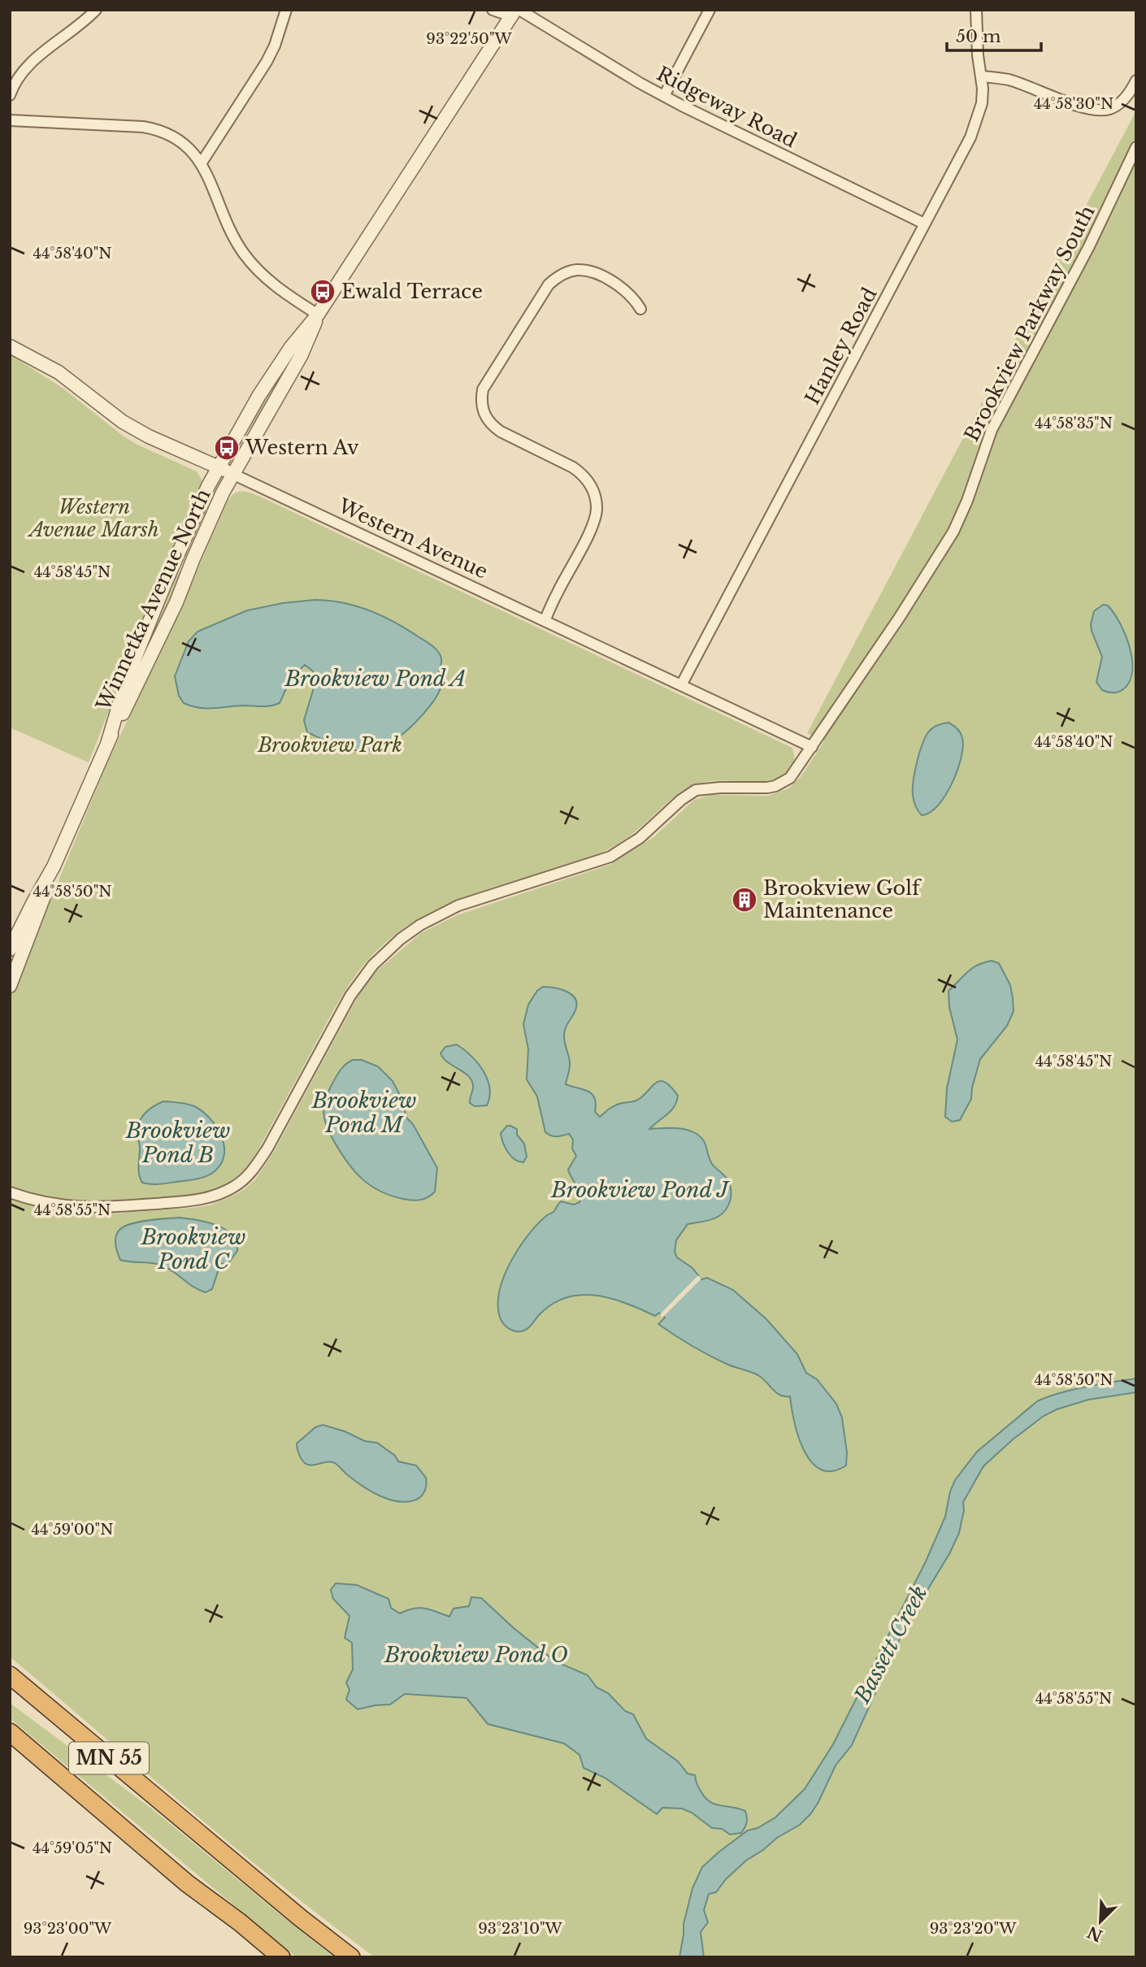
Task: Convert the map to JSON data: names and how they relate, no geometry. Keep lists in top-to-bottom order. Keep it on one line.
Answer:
{"streets":{"highway":["MN 55"],"street":["Ridgeway Road","Brookview Parkway South","Hanley Road","Western Avenue","Winnetka Avenue North"]},"crossings":[["Ridgeway Road","Hanley Road"],["Brookview Parkway South","Western Avenue"],["Hanley Road","Western Avenue"],["Western Avenue","Winnetka Avenue North"]],"water":["Brookview Pond A","Brookview Pond M","Brookview Pond B","Brookview Pond J","Brookview Pond C","Bassett Creek","Brookview Pond O"],"parks":["Western Avenue Marsh","Brookview Park"],"places":{"bus stop":["Ewald Terrace","Western Av"],"building":["Brookview Golf Maintenance"]},"scale_bar":"50 m","north":"bottom left","coordinates":["93°22'50\"W","44°58'30\"N","44°58'40\"N","44°58'35\"N","44°58'45\"N","44°58'50\"N","44°58'55\"N","44°59'00\"N","44°59'05\"N","93°23'00\"W","93°23'10\"W","93°23'20\"W"]}
